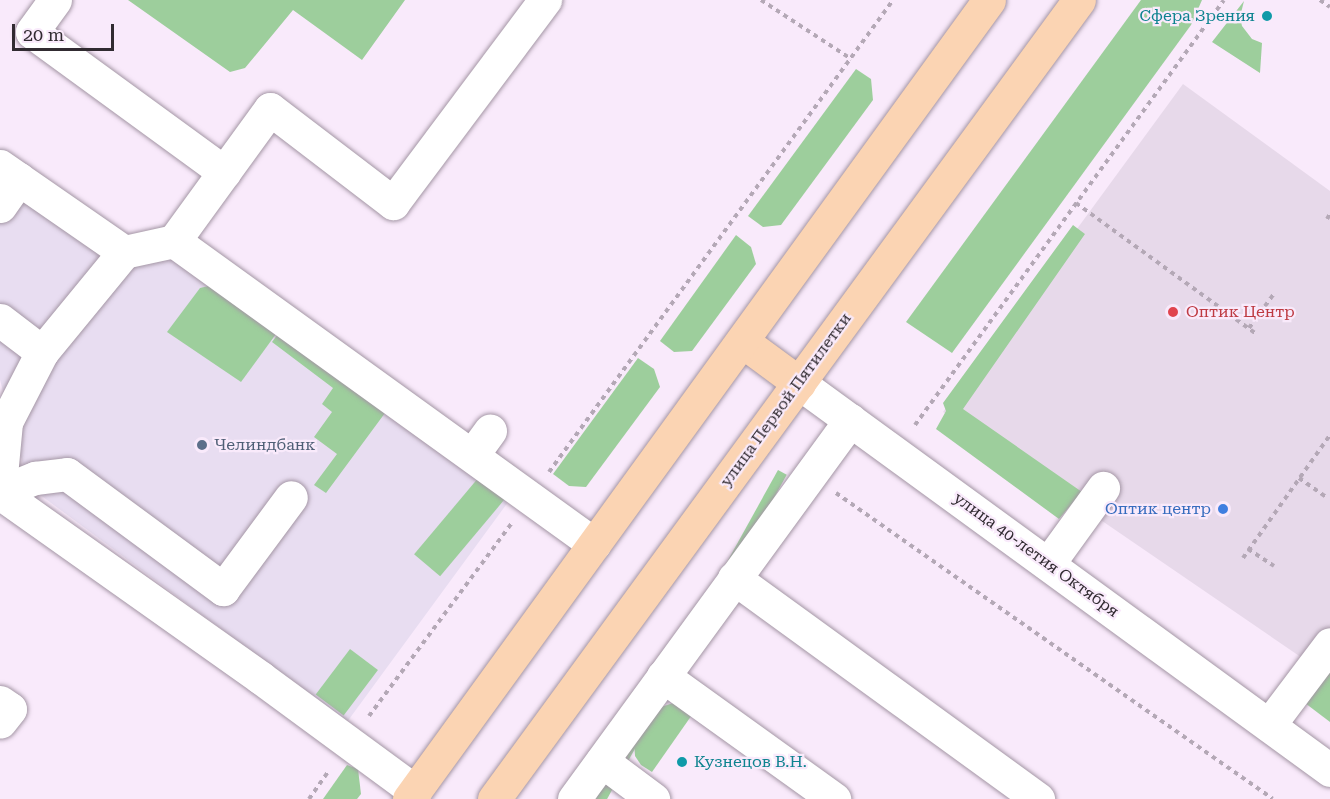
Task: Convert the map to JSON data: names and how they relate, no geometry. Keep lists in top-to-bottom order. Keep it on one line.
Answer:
{"streets":{"main road":["улица Первой Пятилетки","улица 40-летия Октября"]},"crossings":[["улица Первой Пятилетки","улица 40-летия Октября"]],"places":["Сфера Зрения","Оптик Центр","Челиндбанк","Оптик центр","Кузнецов В.Н."],"scale_bar":"20 m"}
